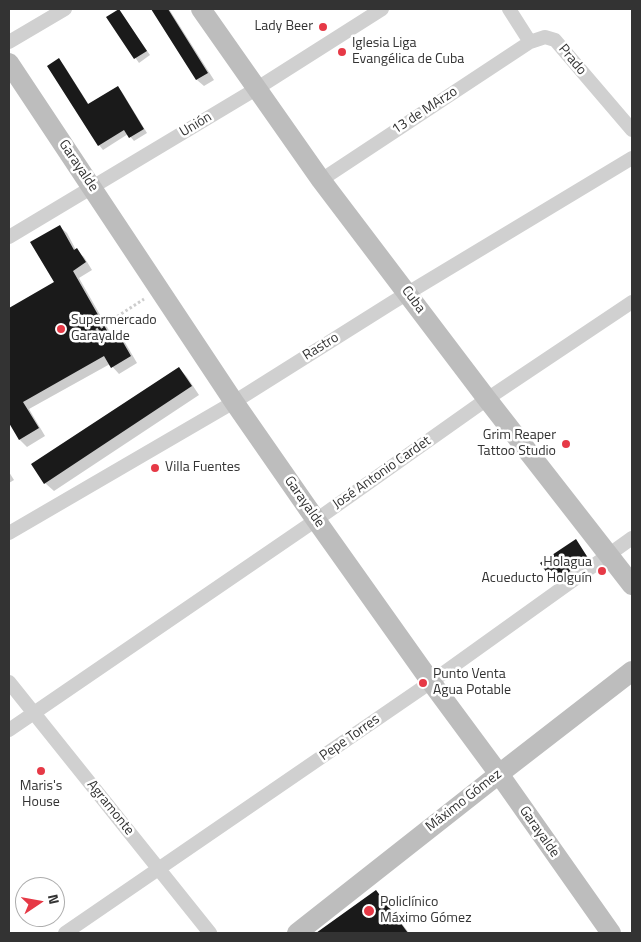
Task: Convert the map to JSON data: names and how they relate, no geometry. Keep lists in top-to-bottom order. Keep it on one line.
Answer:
{"streets":{"street":["Prado","13 de MArzo","Unión","Garayalde","Cuba","Rastro","José Antonio Cardet","Pepe Torres","Máximo Gómez","Agramonte"]},"crossings":[["Prado","13 de MArzo"],["13 de MArzo","Cuba"],["Unión","Garayalde"],["Unión","Cuba"],["Garayalde","Rastro"],["Garayalde","José Antonio Cardet"],["Garayalde","Pepe Torres"],["Garayalde","Máximo Gómez"],["Cuba","Rastro"],["Cuba","José Antonio Cardet"],["Cuba","Pepe Torres"],["José Antonio Cardet","Agramonte"],["Pepe Torres","Agramonte"]],"places":["Lady Beer","Iglesia Liga Evangélica de Cuba","Supermercado Garayalde","Grim Reaper Tattoo Studio","Villa Fuentes","Holagua Acueducto Holguín","Punto Venta Agua Potable","Maris's House","Policlínico Máximo Gómez"],"north":"right"}
